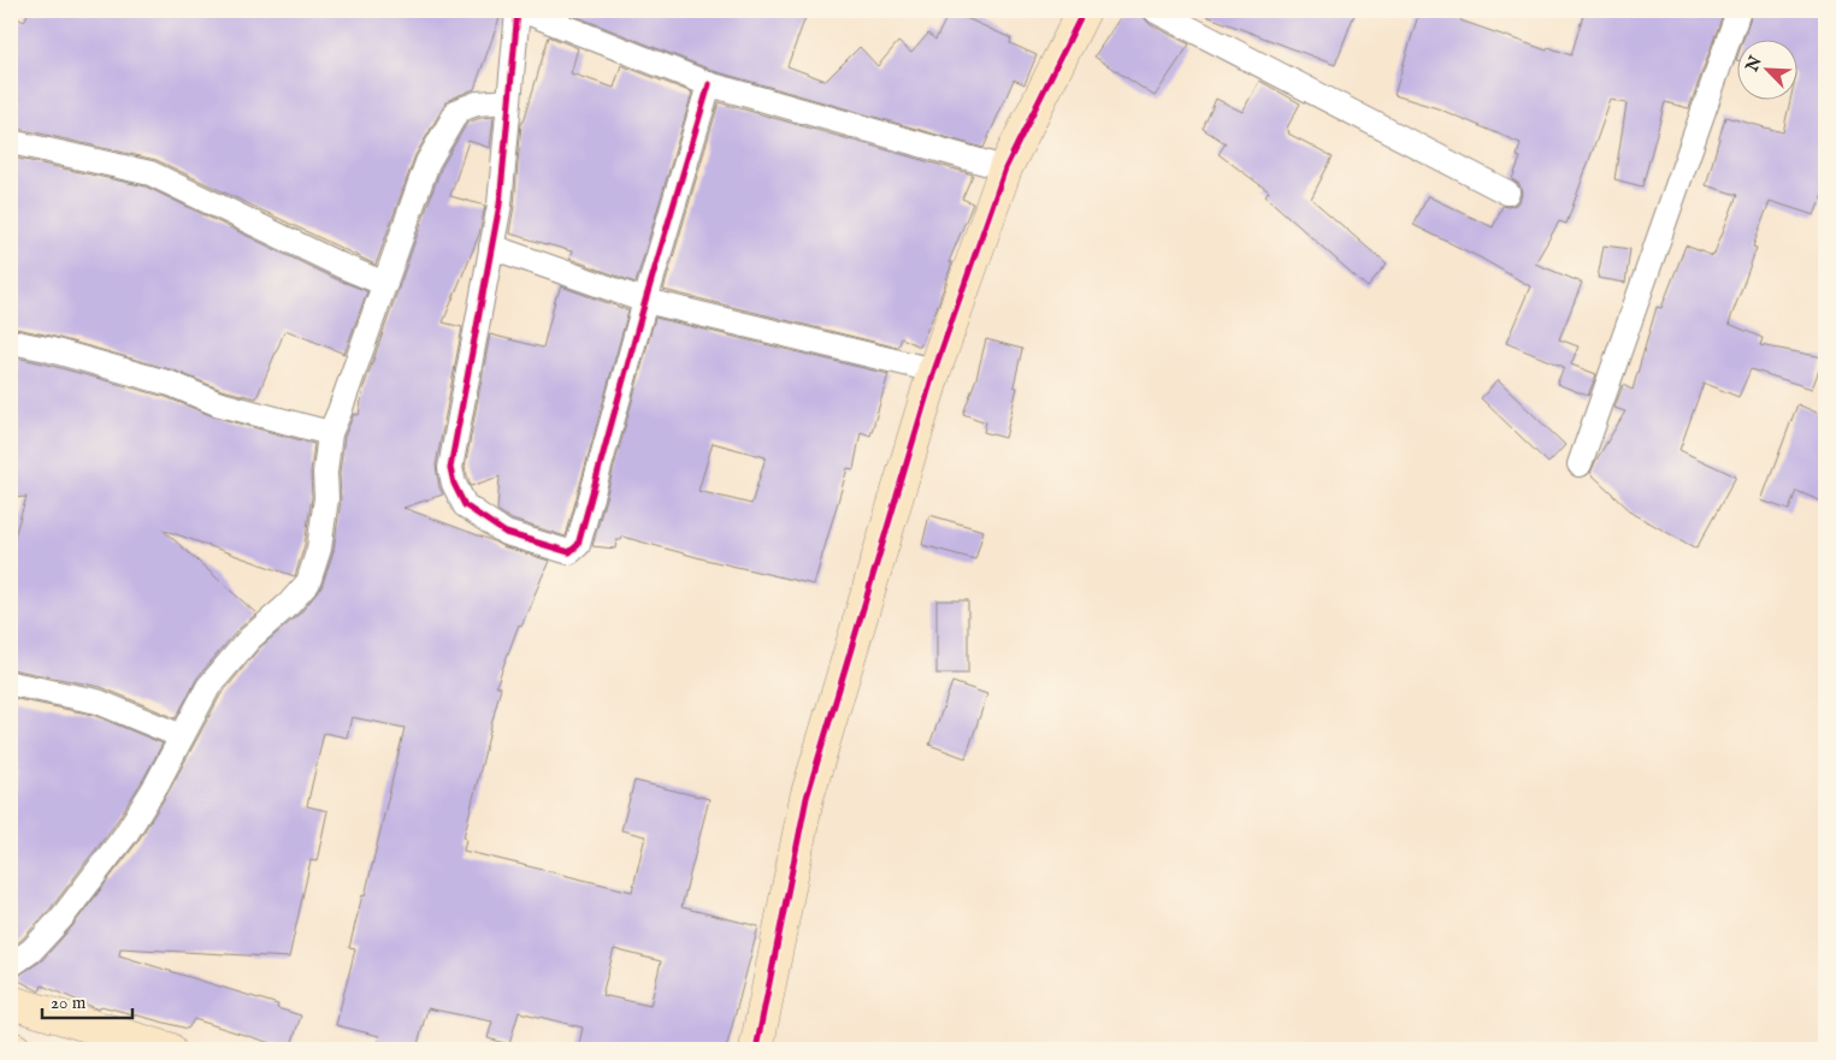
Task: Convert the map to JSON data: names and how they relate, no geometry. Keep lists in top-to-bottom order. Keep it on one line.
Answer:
{"scale_bar":"20 m","north":"top left"}
